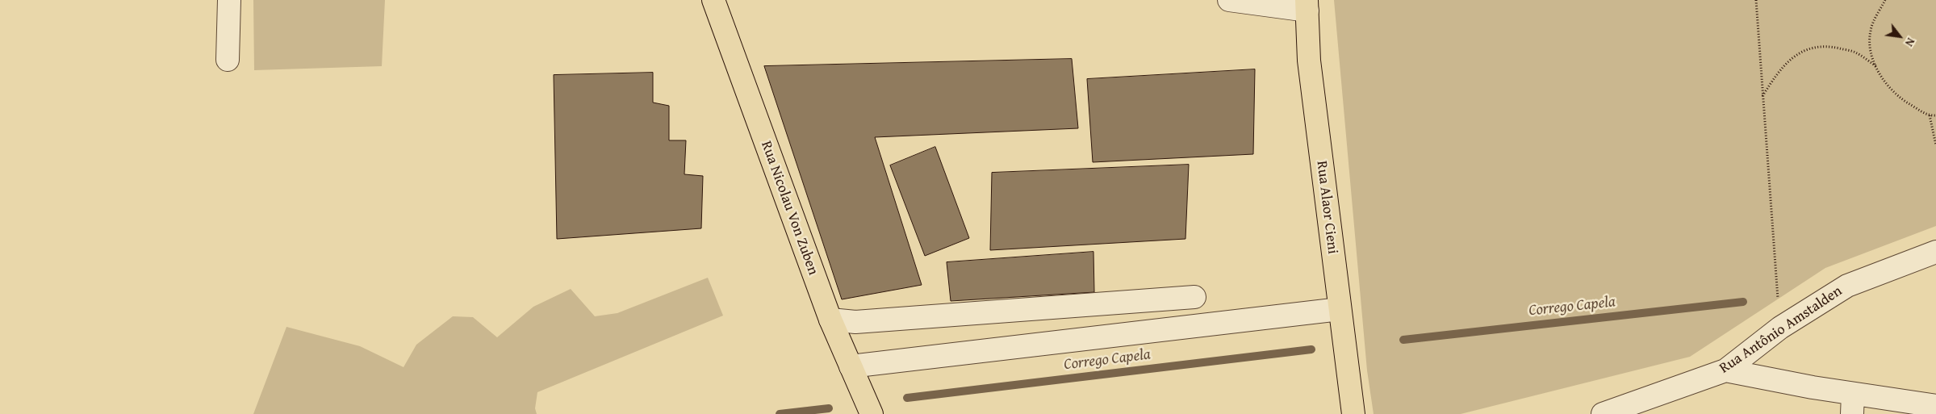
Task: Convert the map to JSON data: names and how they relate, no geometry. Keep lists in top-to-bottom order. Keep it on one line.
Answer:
{"streets":{"main road":["Rua Alaor Cieni","Rua Nicolau Von Zuben"],"street":["Rua Antônio Amstalden"]},"water":["Corrego Capela"],"north":"bottom right"}
